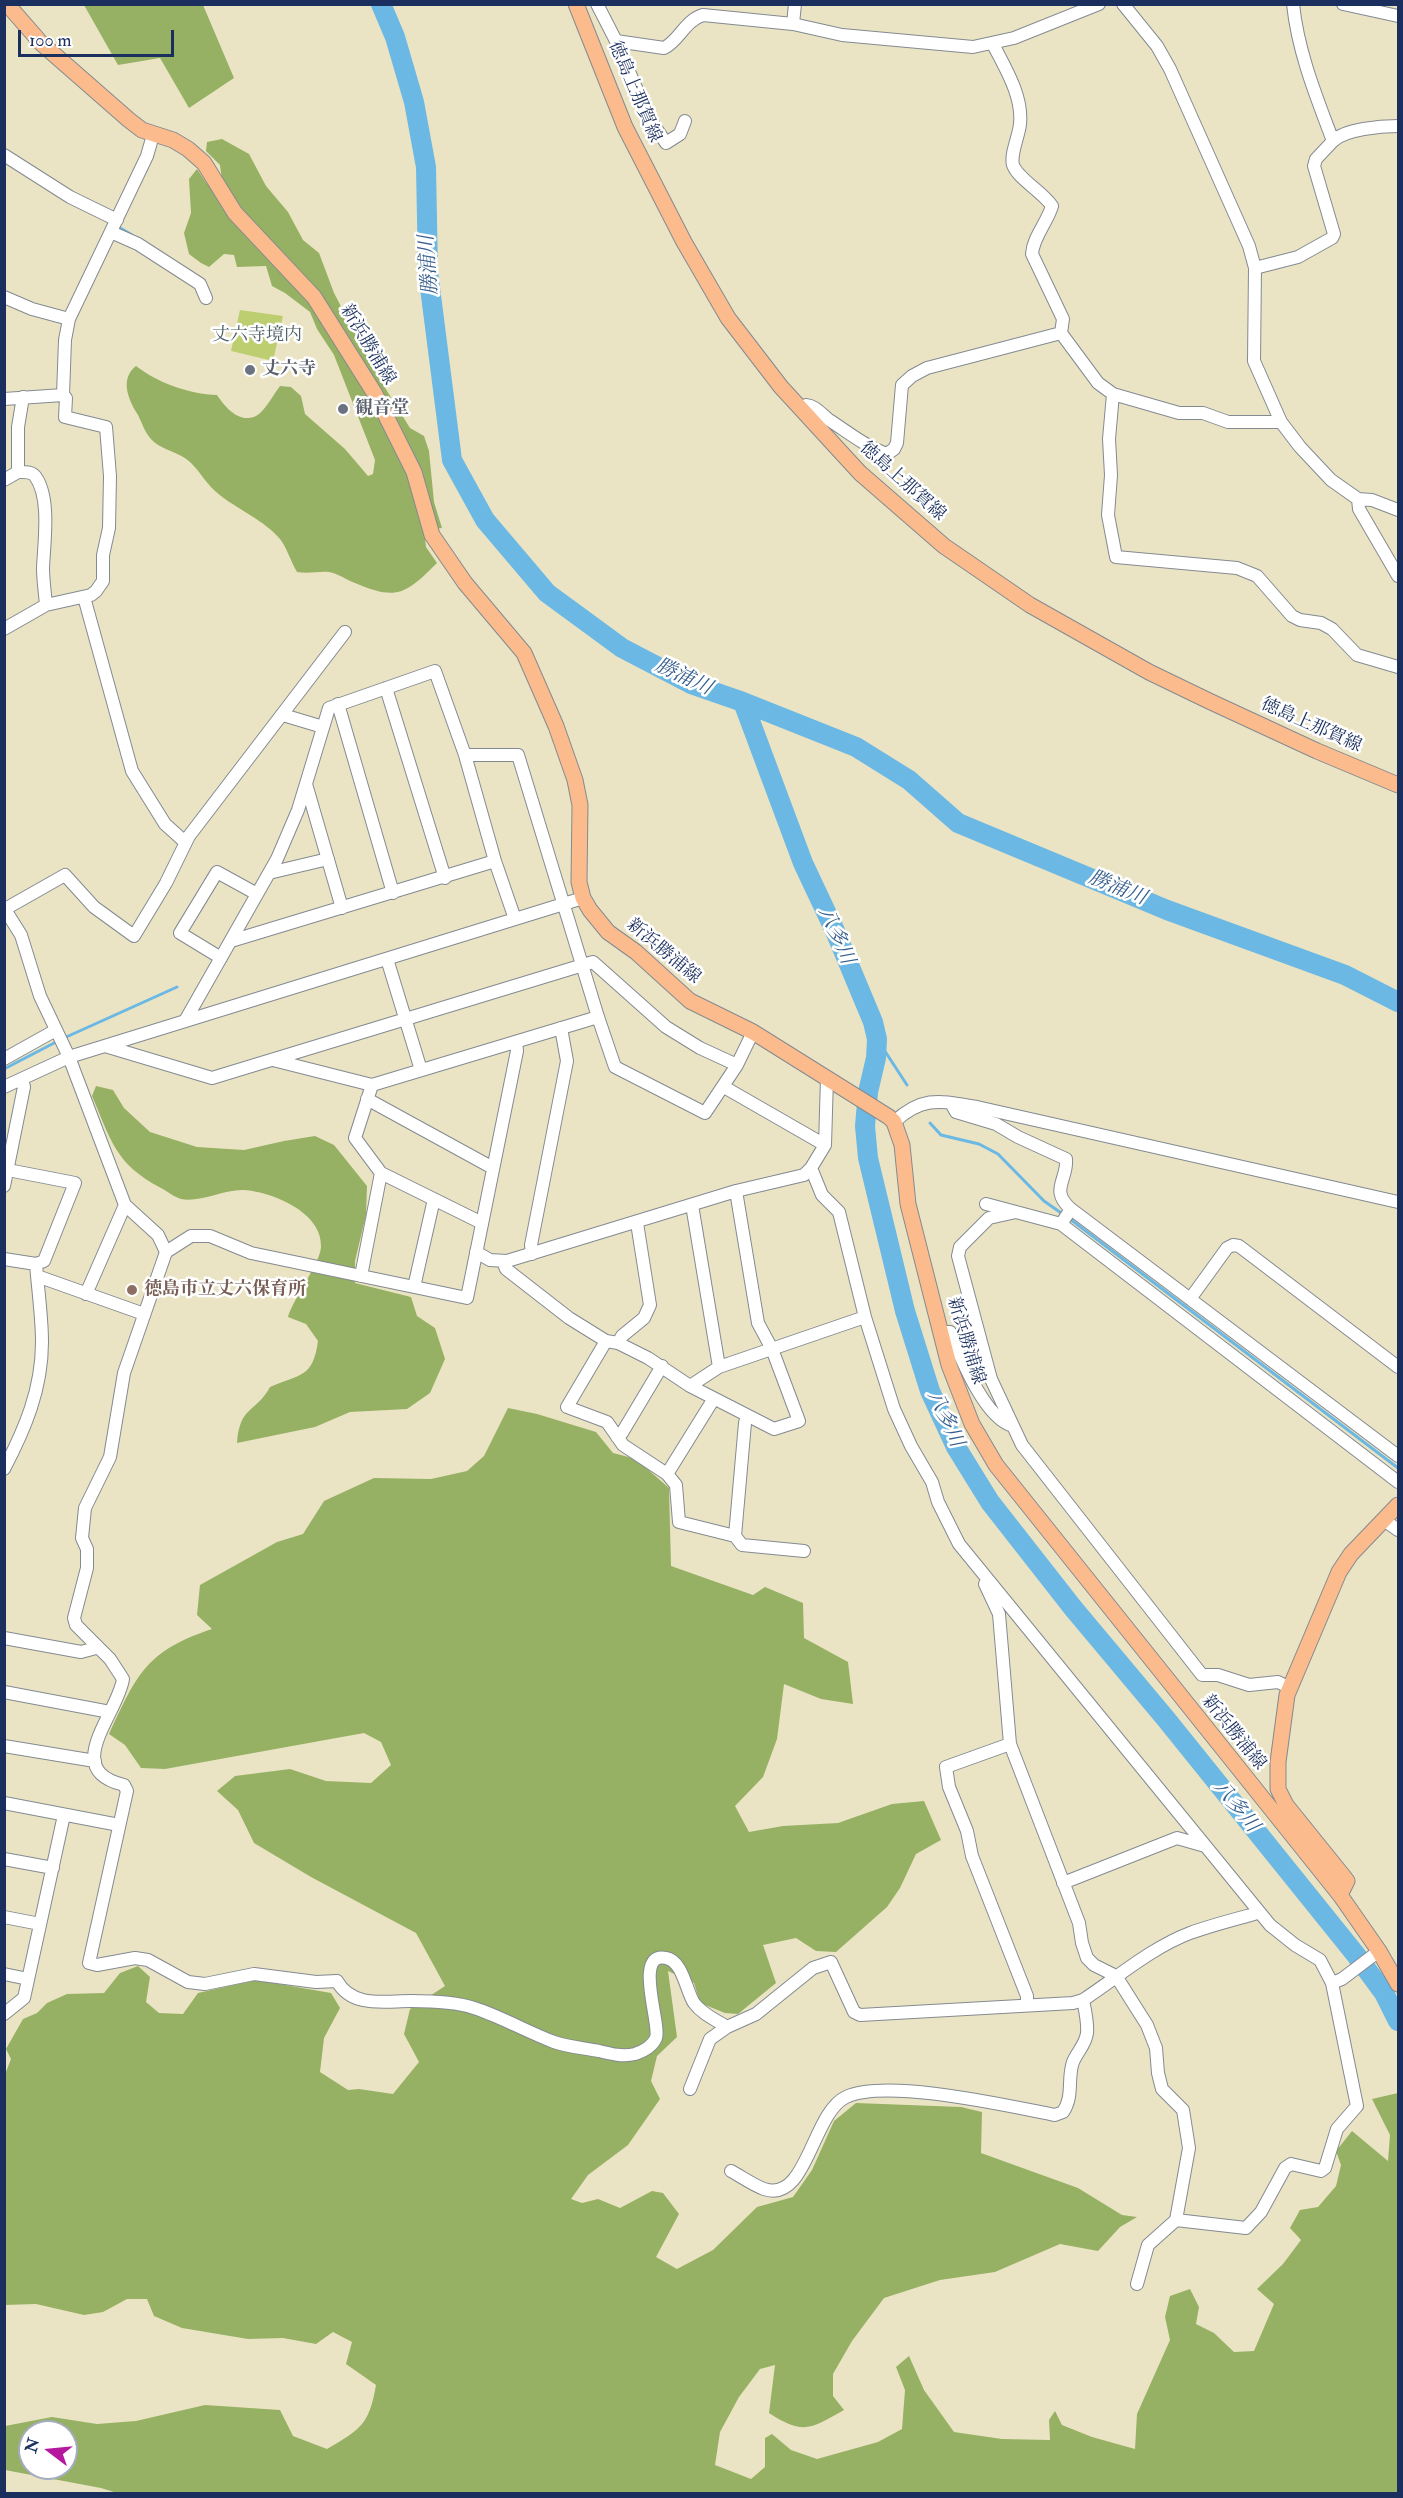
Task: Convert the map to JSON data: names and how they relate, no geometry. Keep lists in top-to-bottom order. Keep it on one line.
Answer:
{"streets":{"main road":["徳島上那賀線","新浜勝浦線"]},"water":["勝浦川","八多川"],"parks":["丈六寺境内"],"places":["丈六寺","観音堂","徳島市立丈六保育所"],"scale_bar":"100 m","north":"left"}
